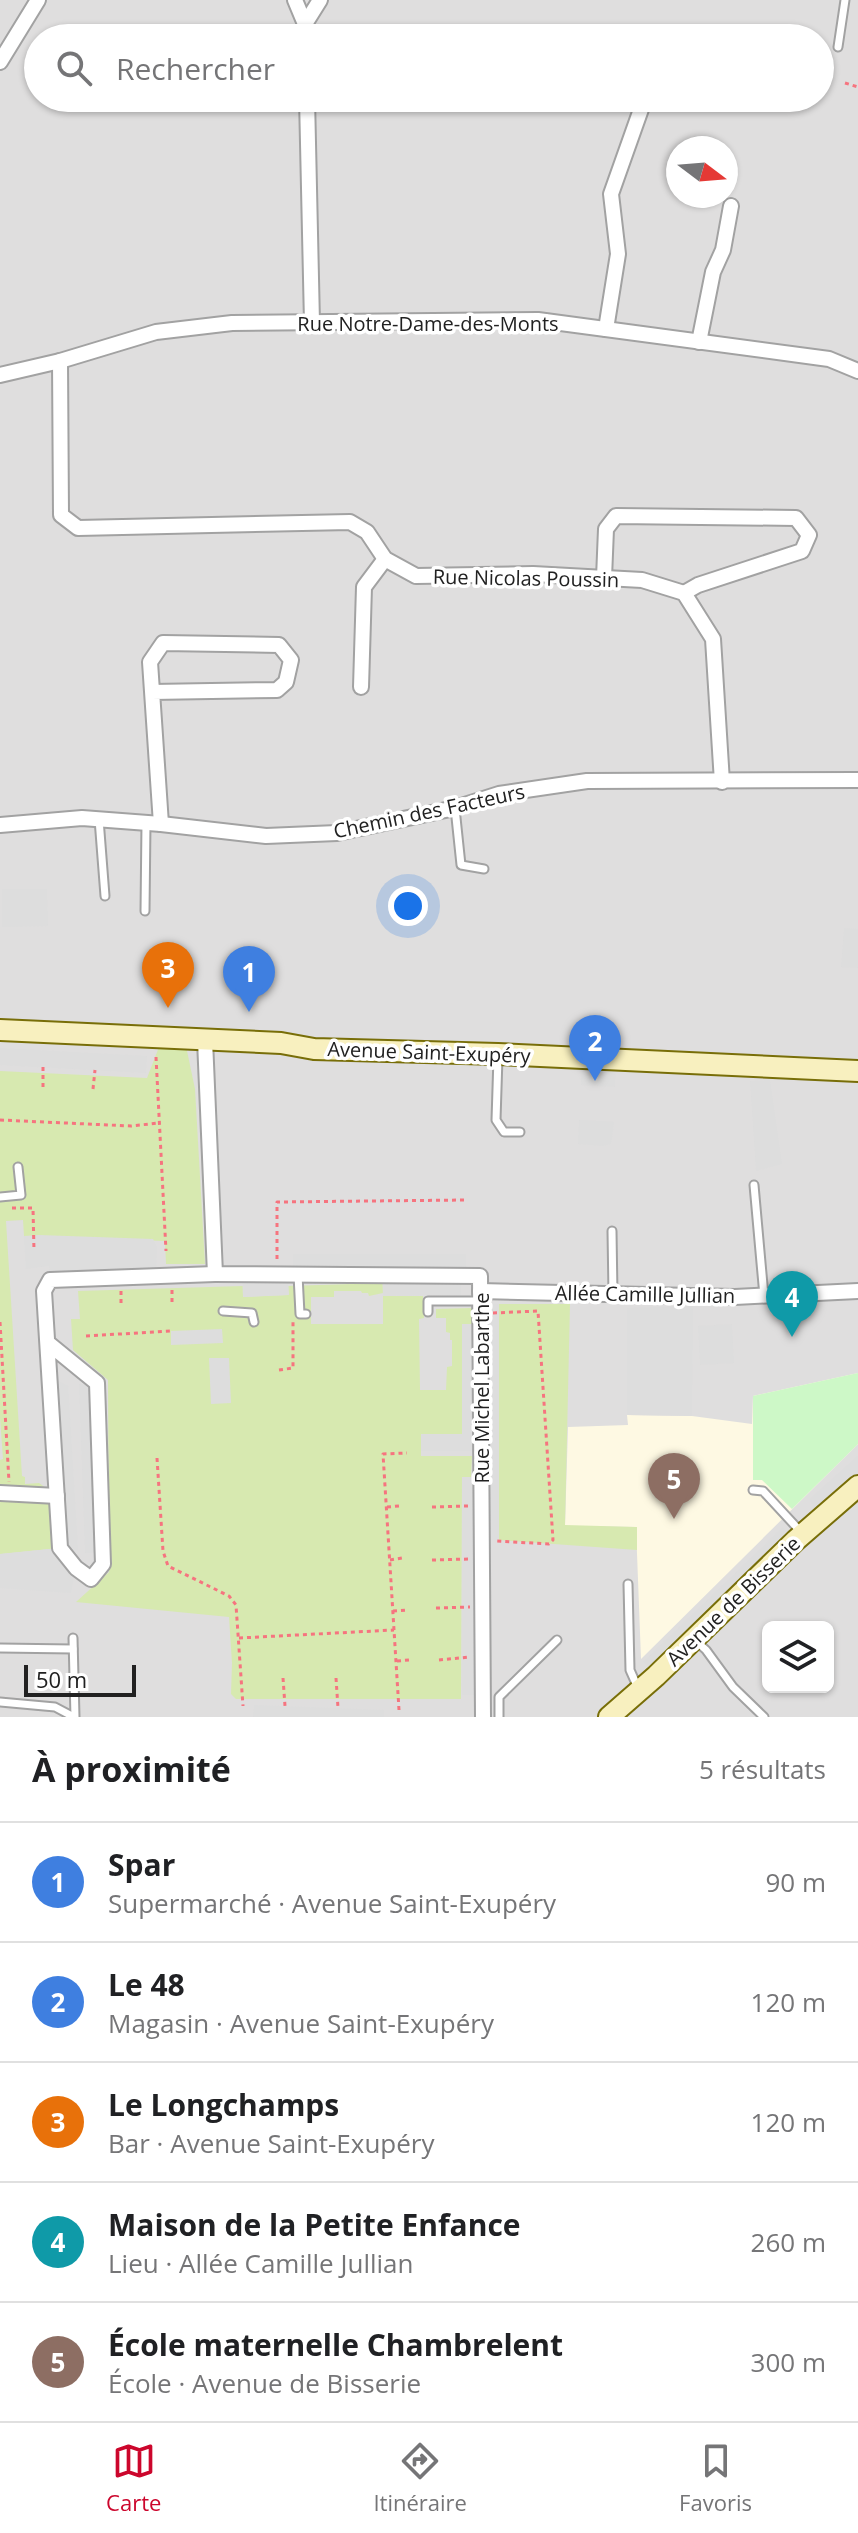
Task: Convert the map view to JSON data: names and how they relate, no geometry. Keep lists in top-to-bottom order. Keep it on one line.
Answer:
{"streets":{"main road":["Avenue Saint-Exupéry","Avenue de Bisserie"],"street":["Rue Notre-Dame-des-Monts","Rue Nicolas Poussin","Chemin des Facteurs","Allée Camille Jullian","Rue Michel Labarthe"]},"crossings":[["Rue Notre-Dame-des-Monts","Rue Nicolas Poussin"],["Allée Camille Jullian","Rue Michel Labarthe"]],"scale_bar":"50 m","north":"right","page":{"search":"Rechercher","pins":["3","1","2","4","5"],"scale":"50 m","heading":["À proximité","5 résultats"],"list":[{"mark":"1","name":"Spar","note":"Supermarché · Avenue Saint-Exupéry","value":"90 m"},{"mark":"2","name":"Le 48","note":"Magasin · Avenue Saint-Exupéry","value":"120 m"},{"mark":"3","name":"Le Longchamps","note":"Bar · Avenue Saint-Exupéry","value":"120 m"},{"mark":"4","name":"Maison de la Petite Enfance","note":"Lieu · Allée Camille Jullian","value":"260 m"},{"mark":"5","name":"École maternelle Chambrelent","note":"École · Avenue de Bisserie","value":"300 m"}],"nav":["Carte","Itinéraire","Favoris"]}}
